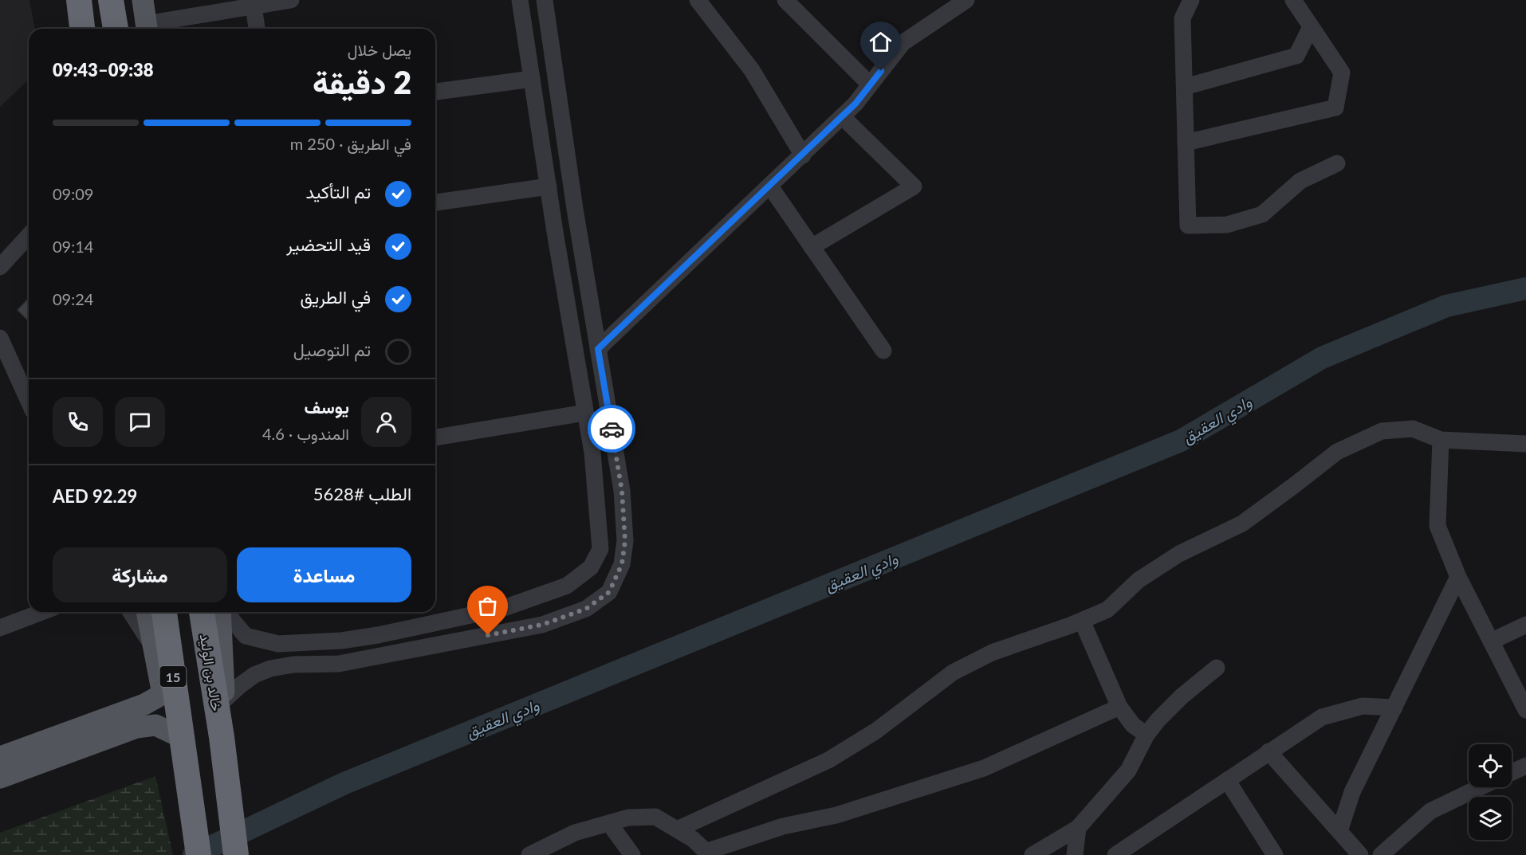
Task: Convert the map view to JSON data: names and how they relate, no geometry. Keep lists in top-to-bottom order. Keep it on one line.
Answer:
{"streets":{"highway":["خالد بن الوليد","15"]},"water":["وادي العقيق"],"page":{"heading":["2 دقيقة","يصل خلال","09:38–09:43"],"panel":["يوسف","المندوب · 4.6","الطلب #5628","AED 92.29"],"bar":"في الطريق · 250 m","list":[["تم التأكيد","09:09"],["قيد التحضير","09:14"],["في الطريق","09:24"],"تم التوصيل"],"buttons":["مساعدة","مشاركة"]}}
